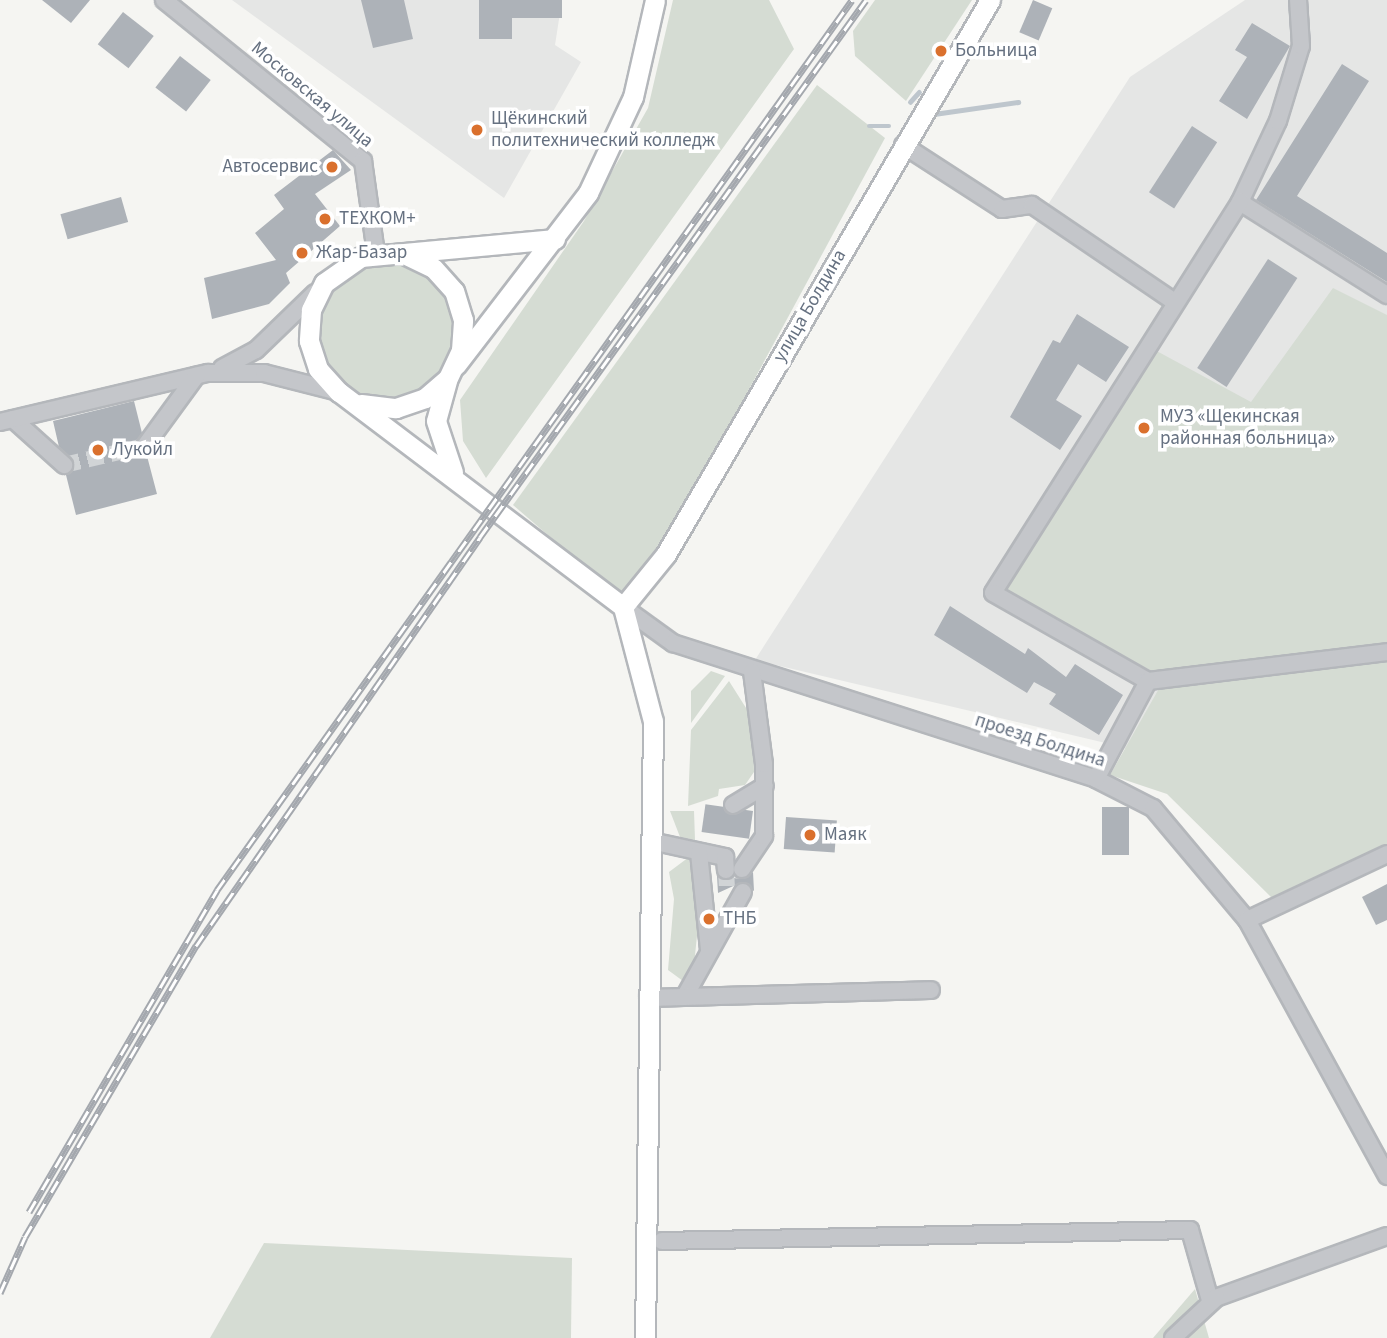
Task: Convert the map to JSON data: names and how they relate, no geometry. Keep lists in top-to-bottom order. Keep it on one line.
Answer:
{"streets":{"main road":["улица Болдина"],"street":["Московская улица","проезд Болдина"]},"crossings":[["улица Болдина","проезд Болдина"]],"places":["Больница","Щёкинский политехнический колледж","Автосервис","ТЕХКОМ+","Жар-Базар","МУЗ «Щекинская районная больница»","Лукойл","Маяк","ТНБ"]}
